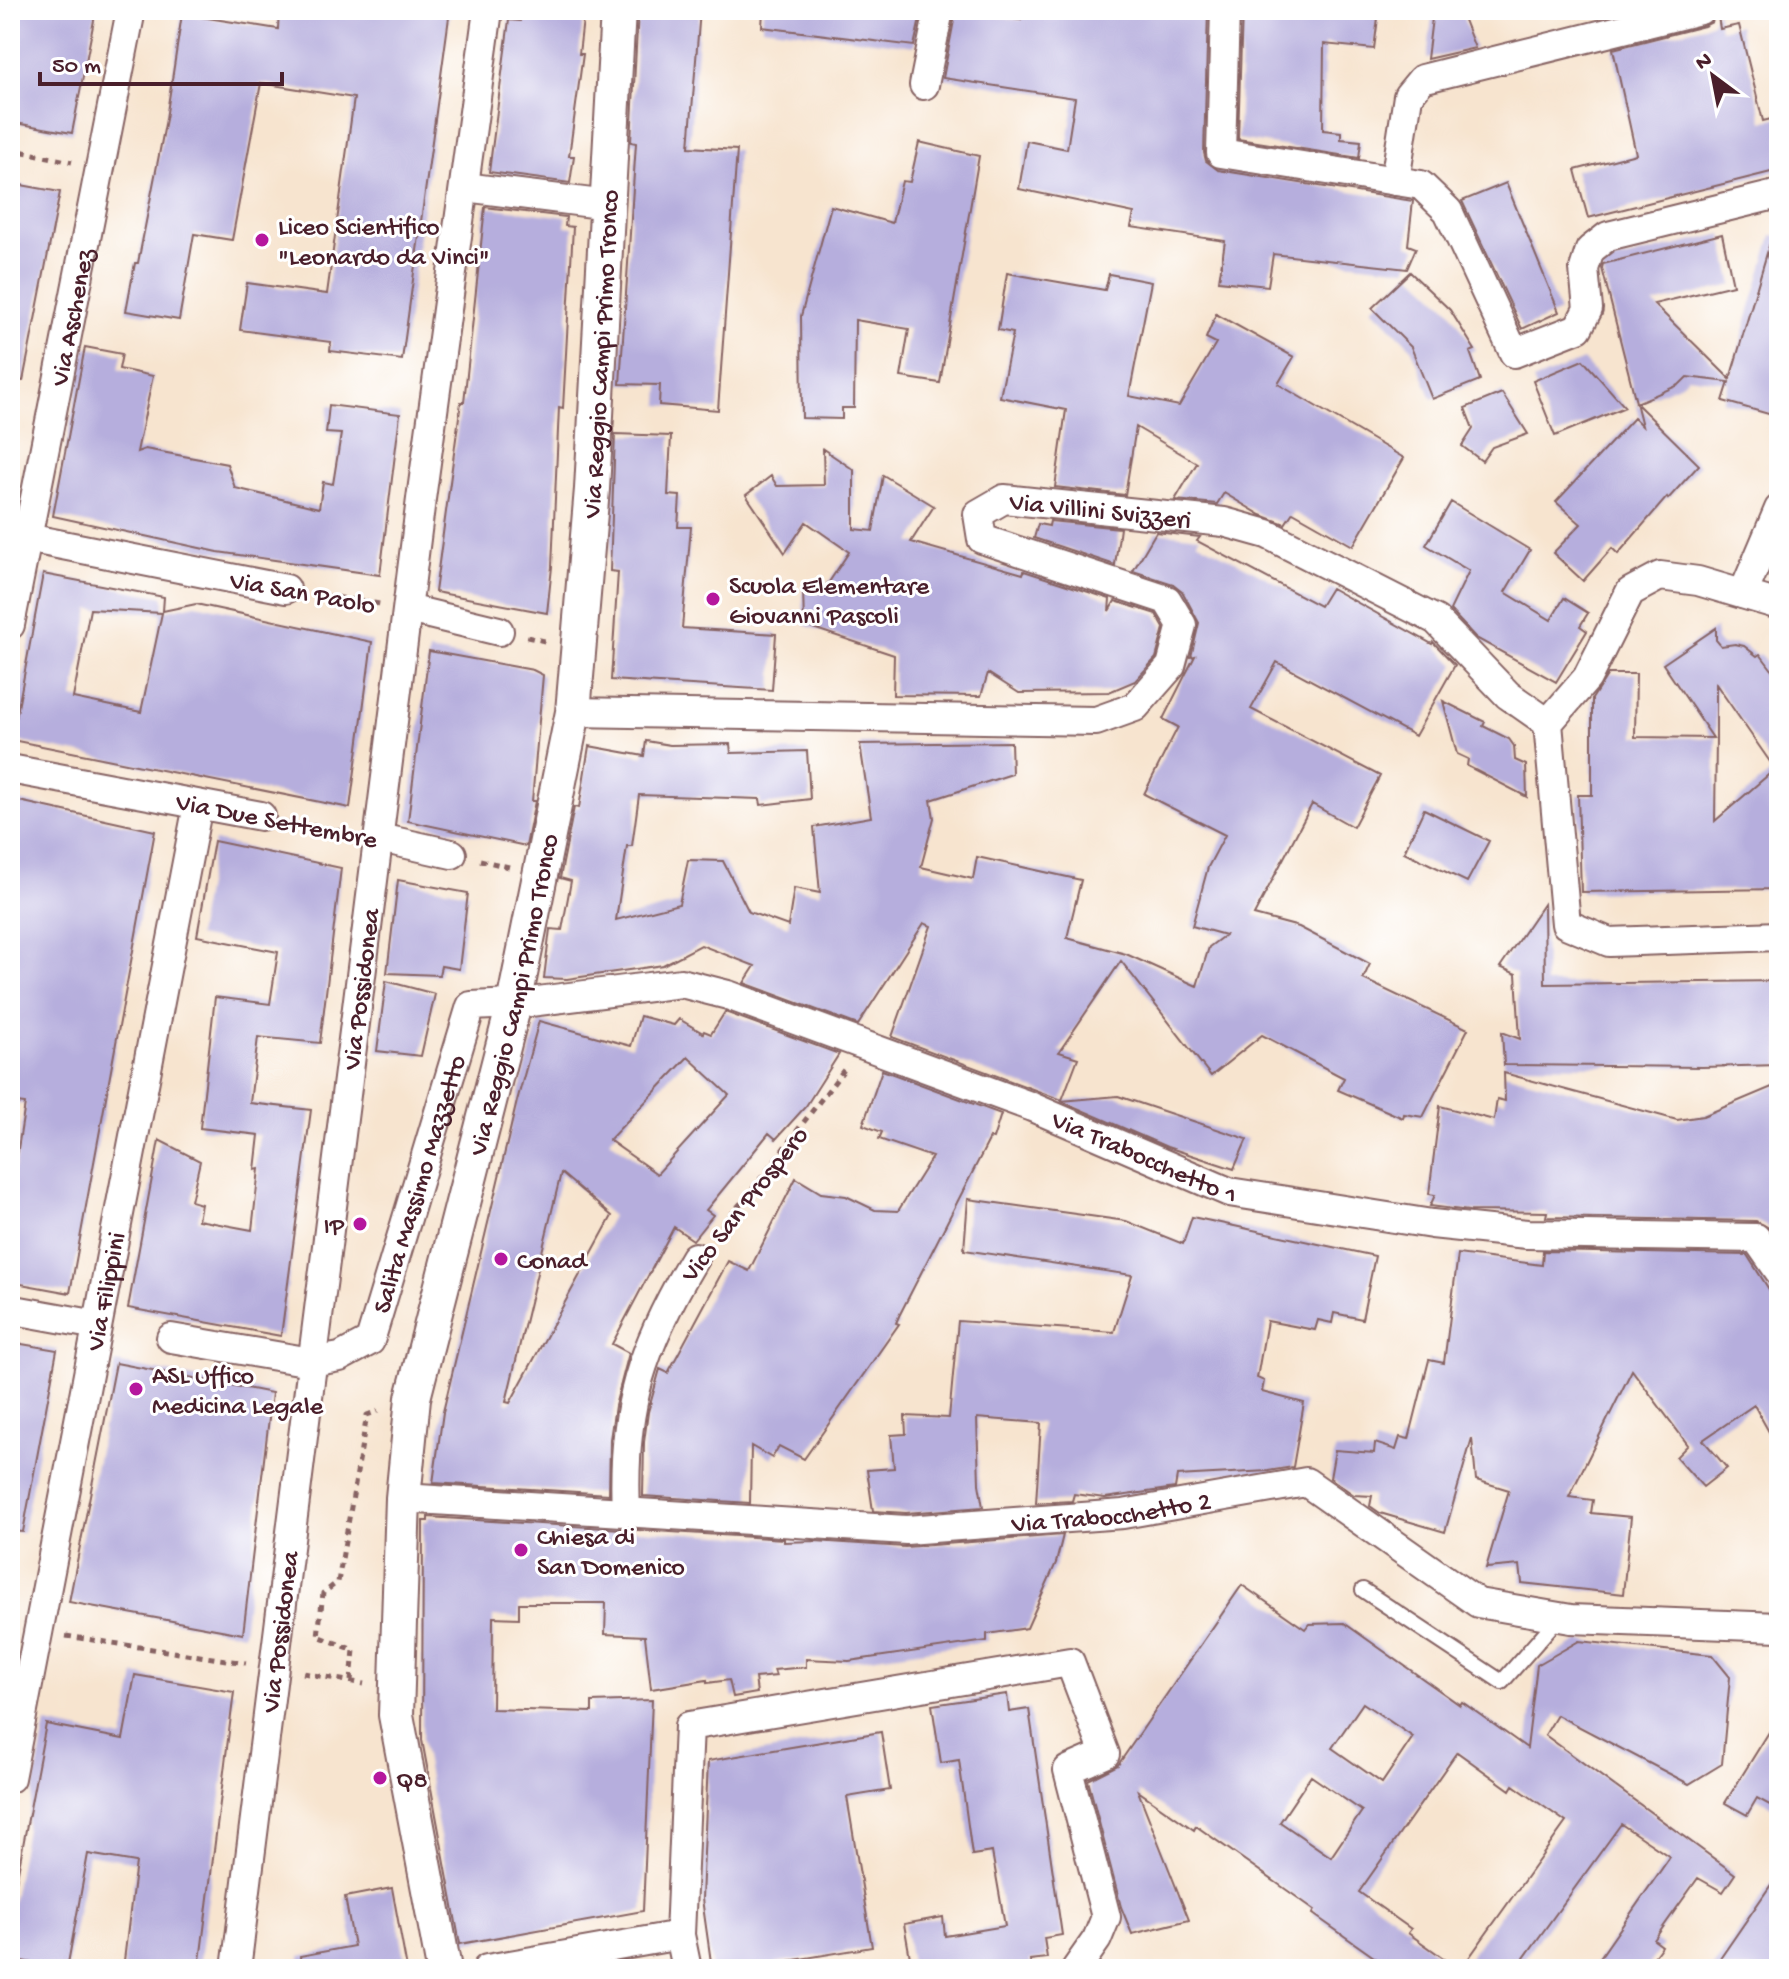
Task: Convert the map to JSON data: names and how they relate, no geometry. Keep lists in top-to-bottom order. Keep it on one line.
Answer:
{"streets":{"street":["Via Aschenez","Via Reggio Campi Primo Tronco","Via Villini Svizzeri","Via San Paolo","Via Due Settembre","Via Possidonea","Via Trabocchetto 1","Salita Massimo Mazzetto","Vico San Prospero","Via Filippini","Via Trabocchetto 2"]},"crossings":[["Via Aschenez","Via San Paolo"],["Via Reggio Campi Primo Tronco","Via Villini Svizzeri"],["Via Reggio Campi Primo Tronco","Via Trabocchetto 1"],["Via Reggio Campi Primo Tronco","Salita Massimo Mazzetto"],["Via Reggio Campi Primo Tronco","Via Trabocchetto 2"],["Via San Paolo","Via Possidonea"],["Via Due Settembre","Via Possidonea"],["Via Due Settembre","Via Filippini"],["Via Possidonea","Salita Massimo Mazzetto"],["Via Trabocchetto 1","Salita Massimo Mazzetto"],["Via Trabocchetto 1","Vico San Prospero"],["Vico San Prospero","Via Trabocchetto 2"]],"places":["Liceo Scientifico \"Leonardo da Vinci\"","Scuola Elementare Giovanni Pascoli","IP","Conad","ASL Uffico Medicina Legale","Chiesa di San Domenico","Q8"],"scale_bar":"50 m","north":"top left"}
